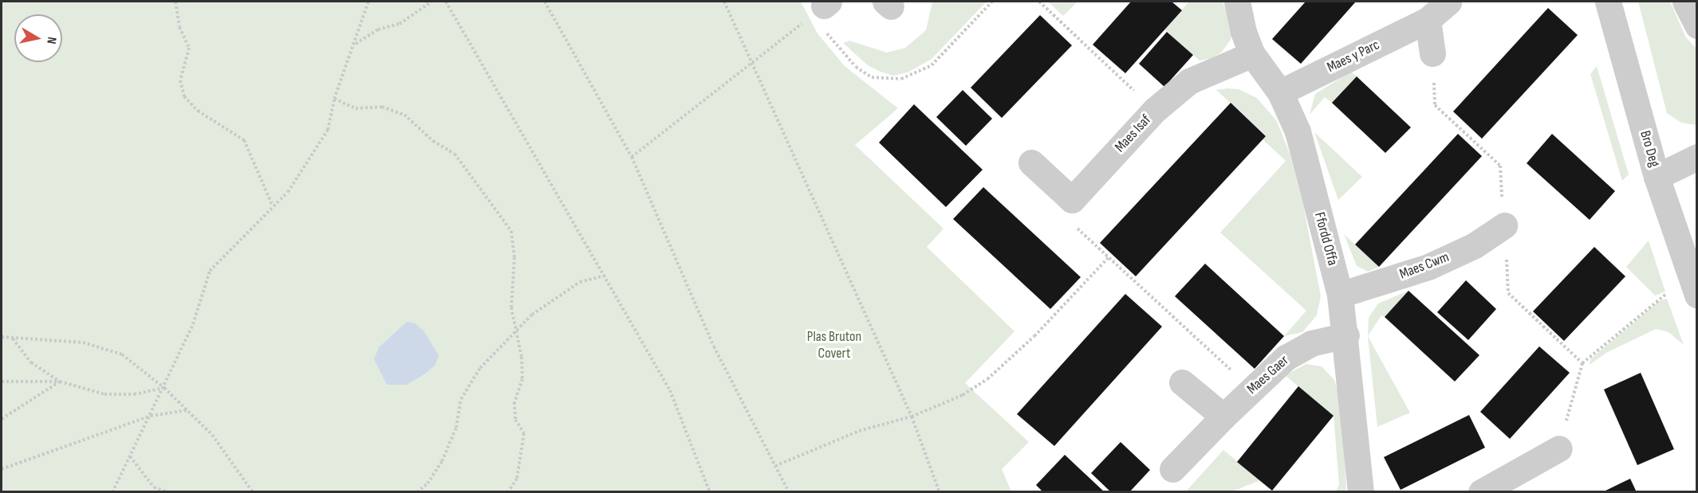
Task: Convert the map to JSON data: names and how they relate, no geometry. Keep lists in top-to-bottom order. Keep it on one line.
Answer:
{"streets":{"street":["Maes y Parc","Maes Isaf","Bro Deg","Ffordd Offa","Maes Cwm","Maes Gaer"]},"crossings":[["Maes y Parc","Ffordd Offa"],["Maes Isaf","Ffordd Offa"],["Ffordd Offa","Maes Cwm"],["Ffordd Offa","Maes Gaer"]],"parks":["Plas Bruton Covert"],"north":"right"}
